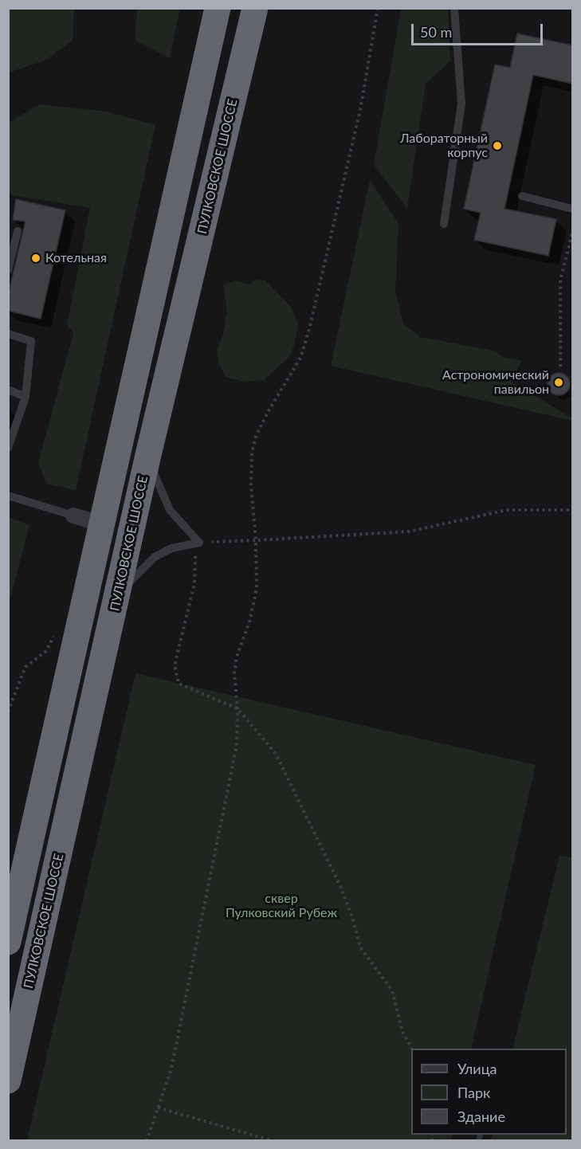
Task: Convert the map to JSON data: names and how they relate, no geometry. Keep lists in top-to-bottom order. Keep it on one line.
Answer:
{"streets":{"highway":["ПУЛКОВСКОЕ ШОССЕ"]},"parks":["сквер Пулковский Рубеж"],"places":["Лабораторный корпус","Котельная","Астрономический павильон"],"legend":["Улица","Парк","Здание"],"scale_bar":"50 m"}
